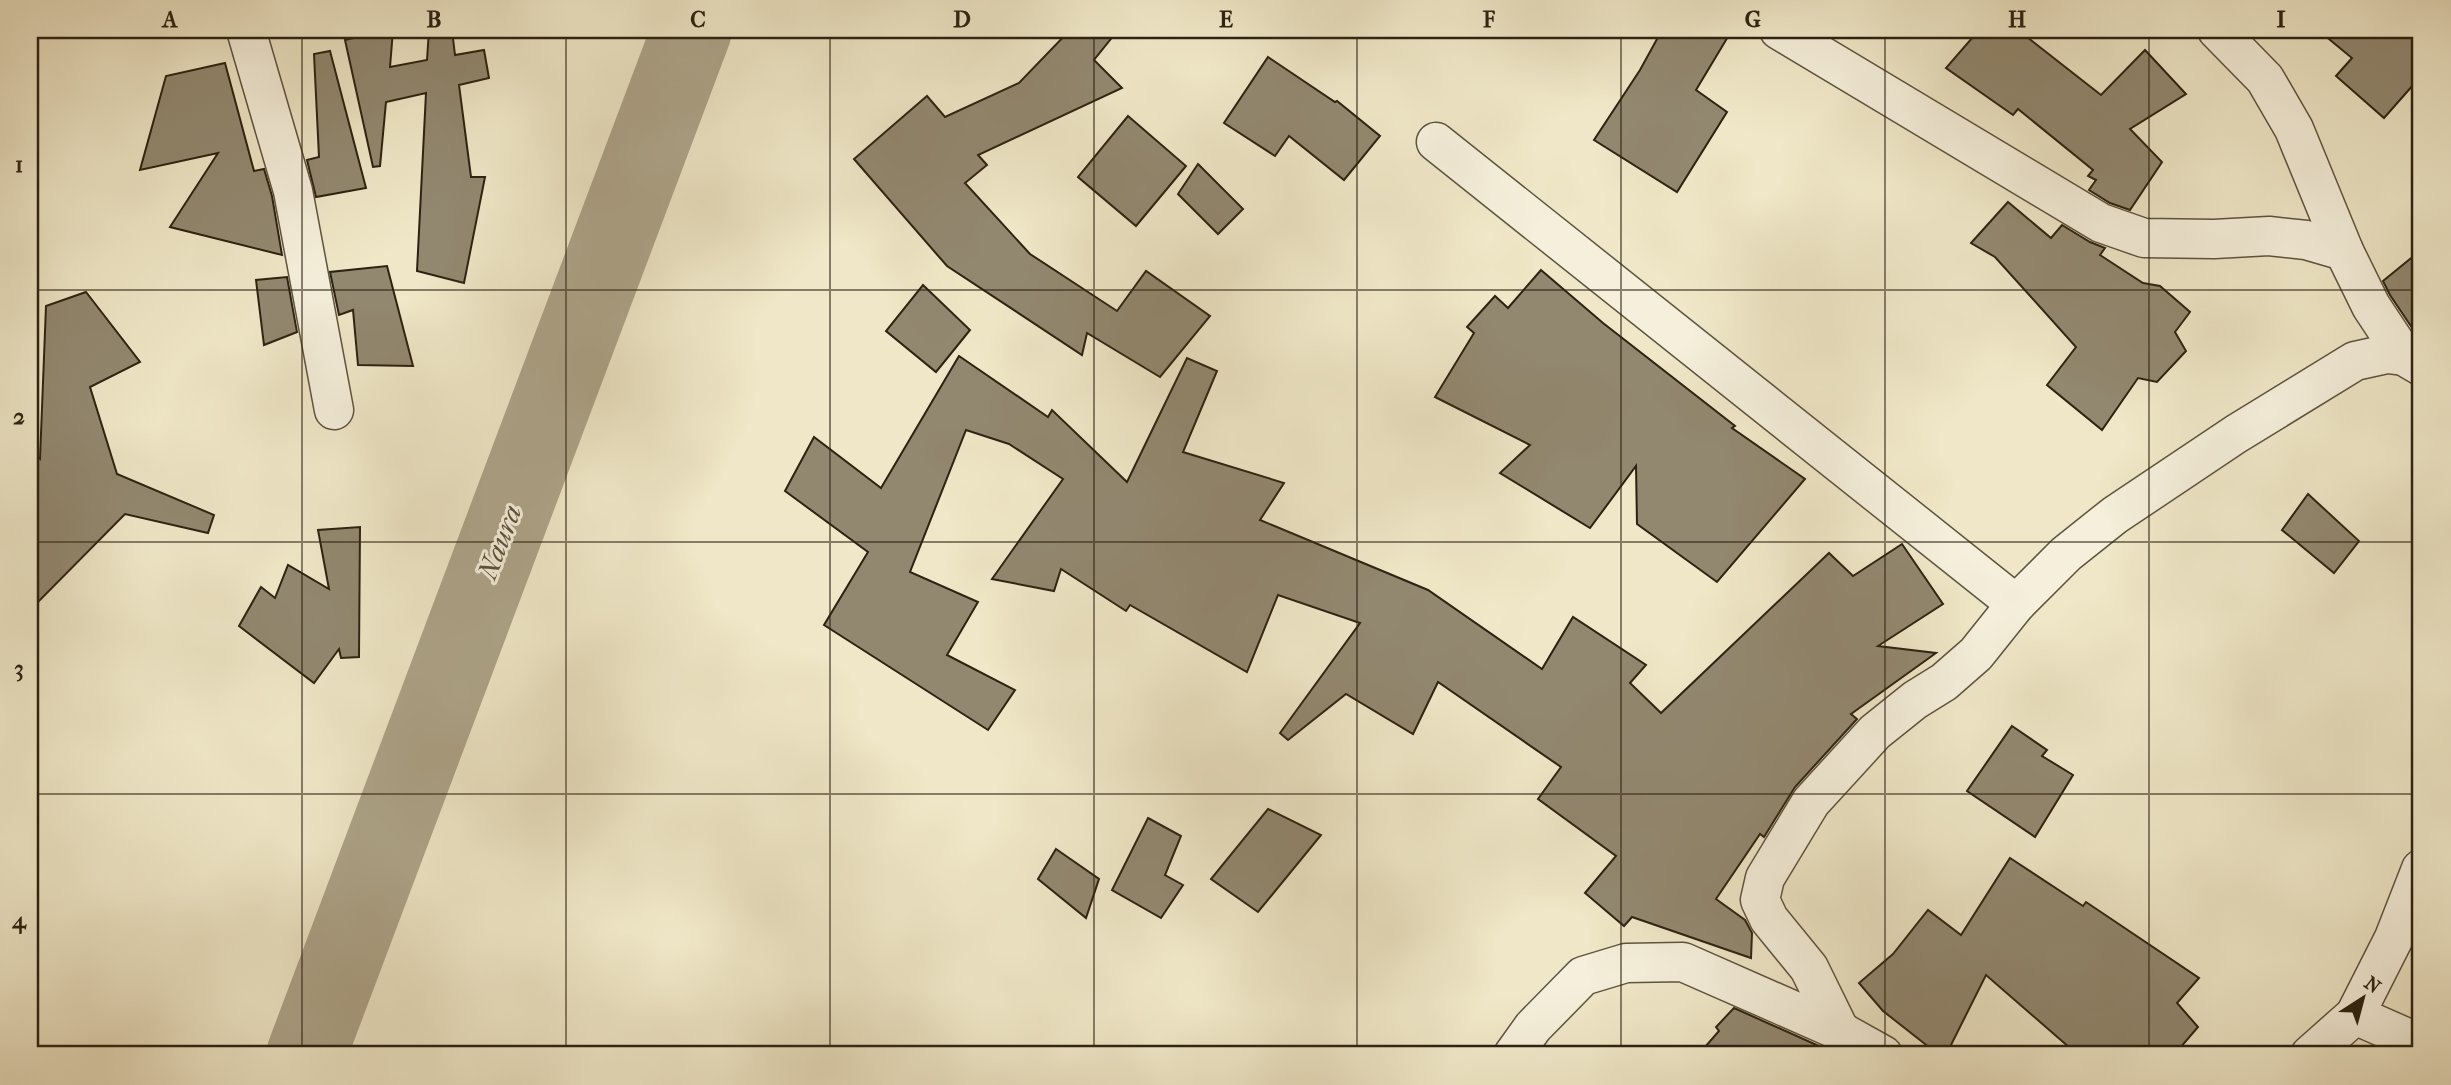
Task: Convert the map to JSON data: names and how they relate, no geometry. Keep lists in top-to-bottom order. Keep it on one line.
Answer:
{"water":["Naura"],"north":"top right","grid":{"columns":["A","B","C","D","E","F","G","H","I"],"rows":["1","2","3","4"]}}
